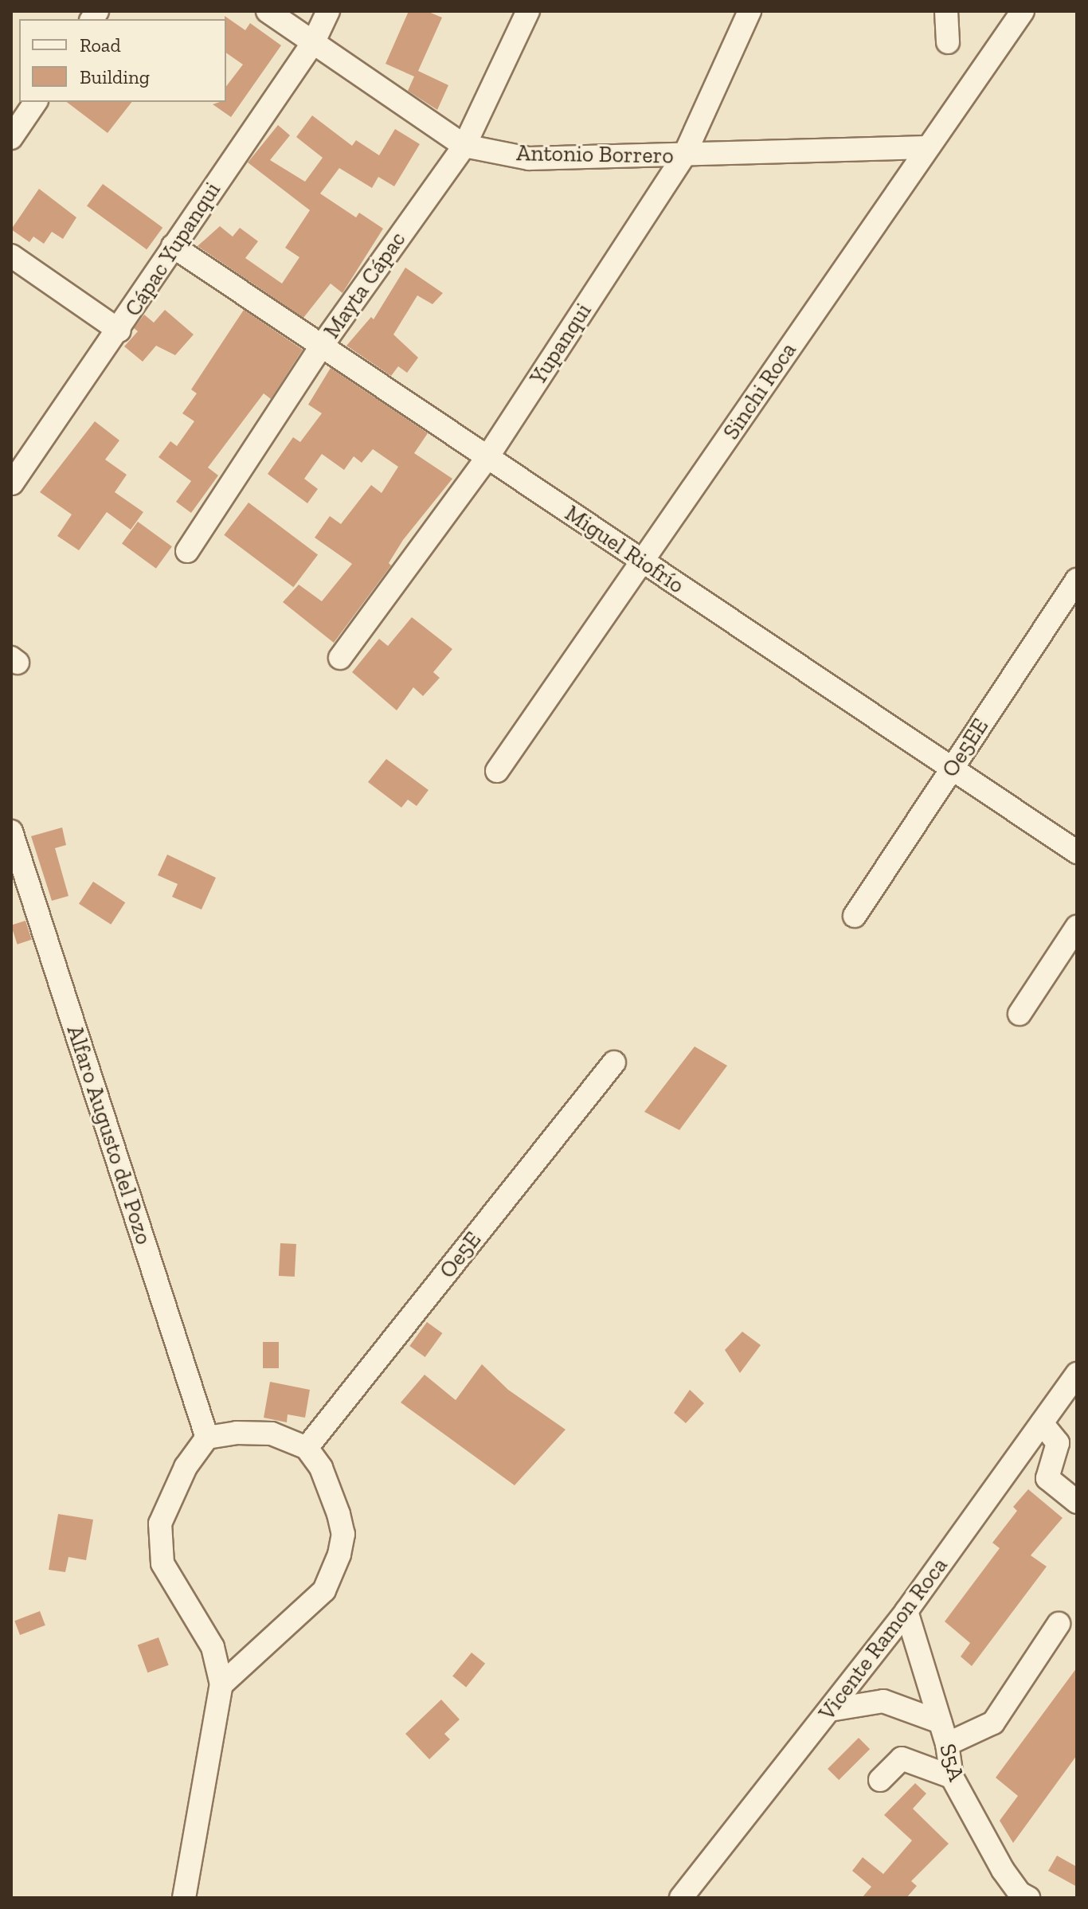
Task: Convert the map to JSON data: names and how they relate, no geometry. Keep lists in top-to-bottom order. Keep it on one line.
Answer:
{"streets":{"street":["Antonio Borrero","Cápac Yupanqui","Mayta Cápac","Yupanqui","Sinchi Roca","Miguel Riofrío","Oe5EE","Alfaro Augusto del Pozo","Oe5E","Vicente Ramon Roca","S5A"]},"crossings":[["Antonio Borrero","Cápac Yupanqui"],["Antonio Borrero","Mayta Cápac"],["Antonio Borrero","Yupanqui"],["Antonio Borrero","Sinchi Roca"],["Cápac Yupanqui","Miguel Riofrío"],["Mayta Cápac","Miguel Riofrío"],["Yupanqui","Miguel Riofrío"],["Sinchi Roca","Miguel Riofrío"],["Miguel Riofrío","Oe5EE"],["Vicente Ramon Roca","S5A"]],"legend":["Road","Building"]}
